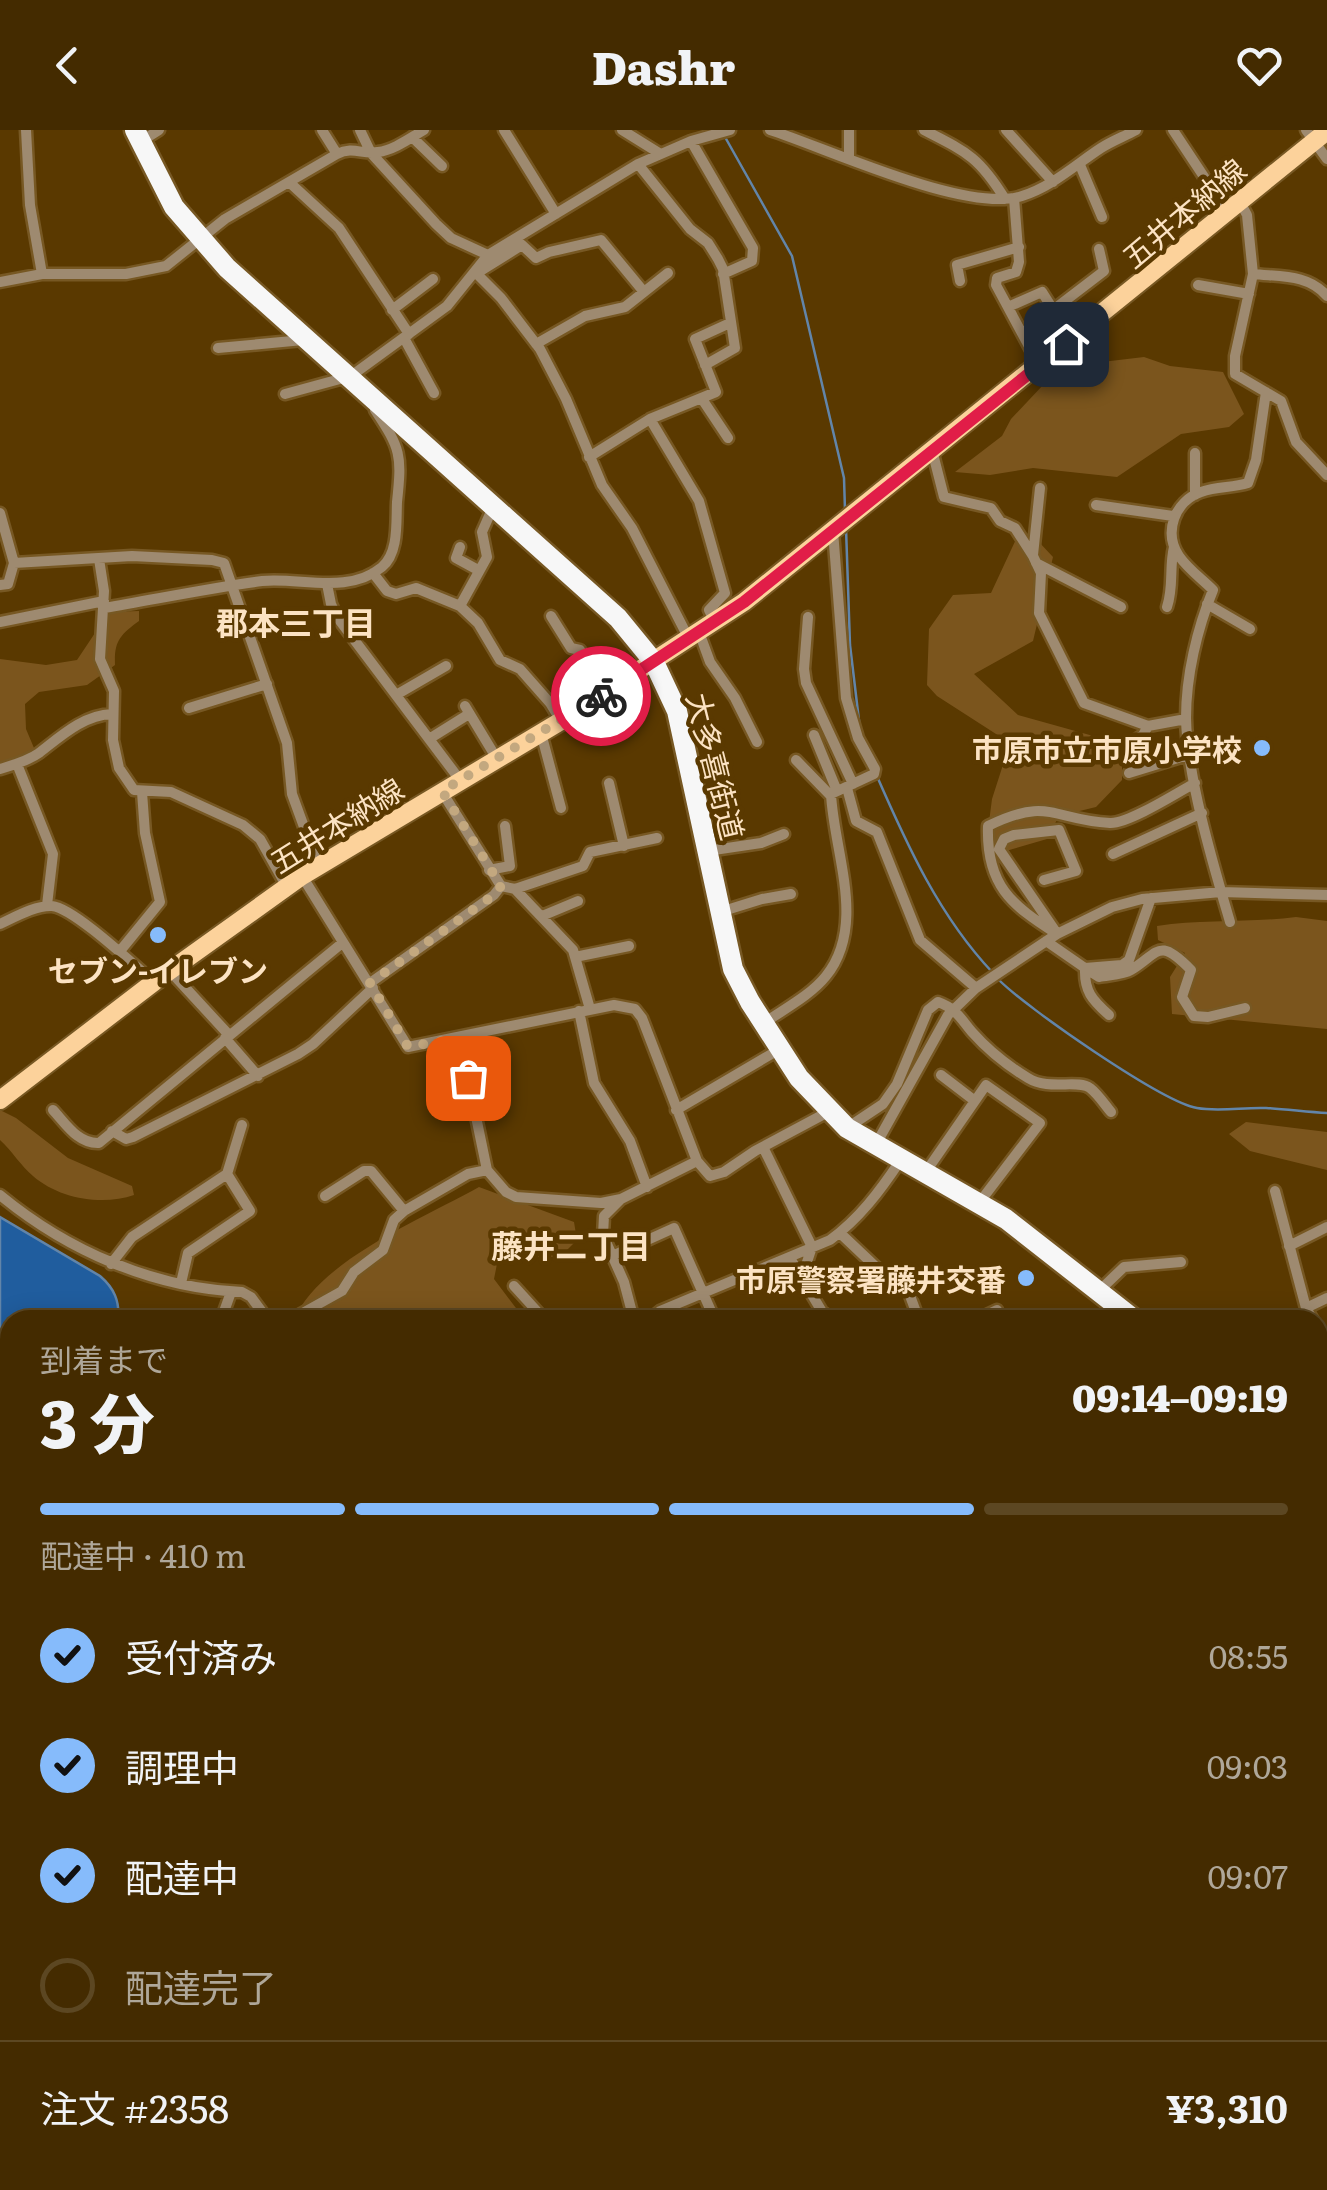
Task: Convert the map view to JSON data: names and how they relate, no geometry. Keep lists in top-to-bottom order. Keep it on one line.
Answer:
{"streets":{"highway":["大多喜街道"],"main road":["五井本納線"]},"crossings":[["五井本納線","大多喜街道"]],"districts":["郡本三丁目","藤井二丁目"],"places":["市原市立市原小学校","セブン-イレブン","市原警察署藤井交番"],"page":{"header":"Dashr","heading":["3 分","到着まで","09:14–09:19"],"panel":["注文 #2358","¥3,310"],"bar":"配達中 · 410 m","list":[["受付済み","08:55"],["調理中","09:03"],["配達中","09:07"],"配達完了"]}}
